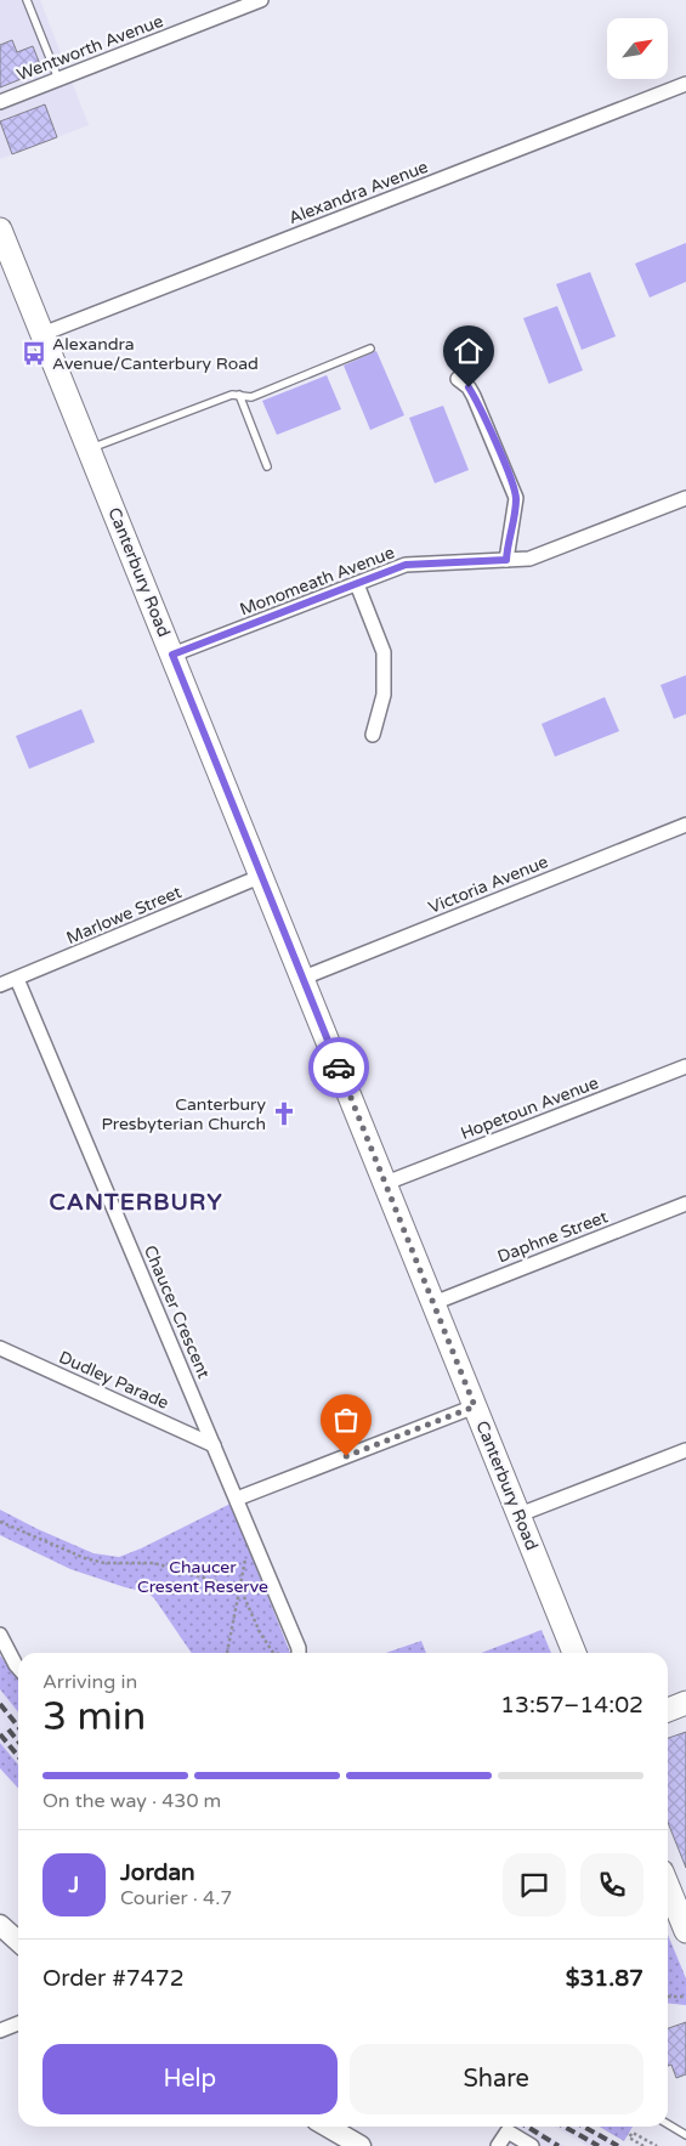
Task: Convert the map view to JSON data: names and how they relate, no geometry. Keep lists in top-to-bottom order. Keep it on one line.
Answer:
{"streets":{"main road":["Canterbury Road"],"street":["Wentworth Avenue","Alexandra Avenue","Monomeath Avenue","Victoria Avenue","Marlowe Street","Hopetoun Avenue","Daphne Street","Chaucer Crescent","Dudley Parade"]},"crossings":[["Alexandra Avenue","Canterbury Road"],["Canterbury Road","Monomeath Avenue"],["Canterbury Road","Victoria Avenue"],["Canterbury Road","Marlowe Street"],["Canterbury Road","Hopetoun Avenue"],["Canterbury Road","Daphne Street"],["Marlowe Street","Chaucer Crescent"],["Chaucer Crescent","Dudley Parade"]],"districts":["CANTERBURY"],"parks":["Chaucer Cresent Reserve"],"places":{"bus stop":["Alexandra Avenue/Canterbury Road"],"church":["Canterbury Presbyterian Church"]},"north":"top right","page":{"heading":["3 min","Arriving in","13:57–14:02"],"panel":["Jordan","Courier · 4.7","Order #7472","$31.87"],"bar":"On the way · 430 m","round":"J","buttons":["Help","Share"]}}
